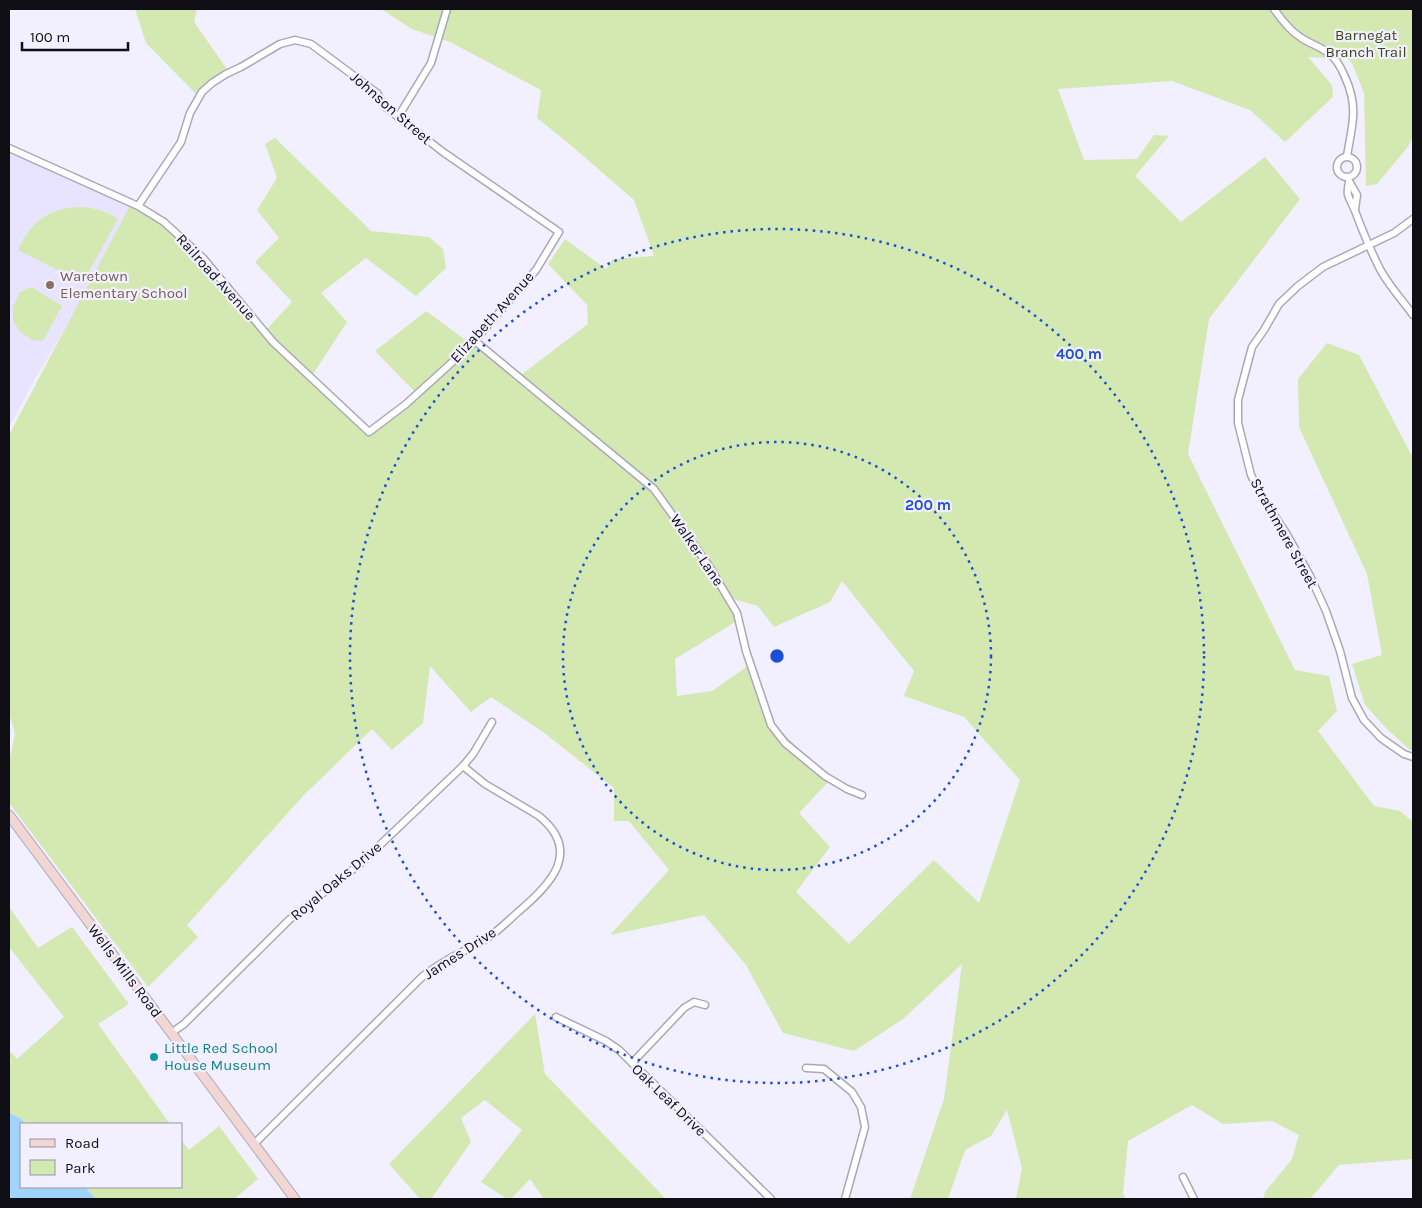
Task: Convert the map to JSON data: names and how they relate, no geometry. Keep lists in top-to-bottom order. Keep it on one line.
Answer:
{"streets":{"main road":["Wells Mills Road"],"street":["Johnson Street","Railroad Avenue","Elizabeth Avenue","Strathmere Street","Walker Lane","Royal Oaks Drive","James Drive","Oak Leaf Drive"]},"crossings":[["Johnson Street","Railroad Avenue"],["Johnson Street","Elizabeth Avenue"],["Railroad Avenue","Elizabeth Avenue"],["Elizabeth Avenue","Walker Lane"],["Royal Oaks Drive","James Drive"],["Royal Oaks Drive","Wells Mills Road"],["James Drive","Wells Mills Road"]],"parks":["Barnegat Branch Trail"],"places":["Waretown Elementary School","Little Red School House Museum"],"legend":["Road","Park"],"scale_bar":"100 m","rings":["400 m","200 m"]}
